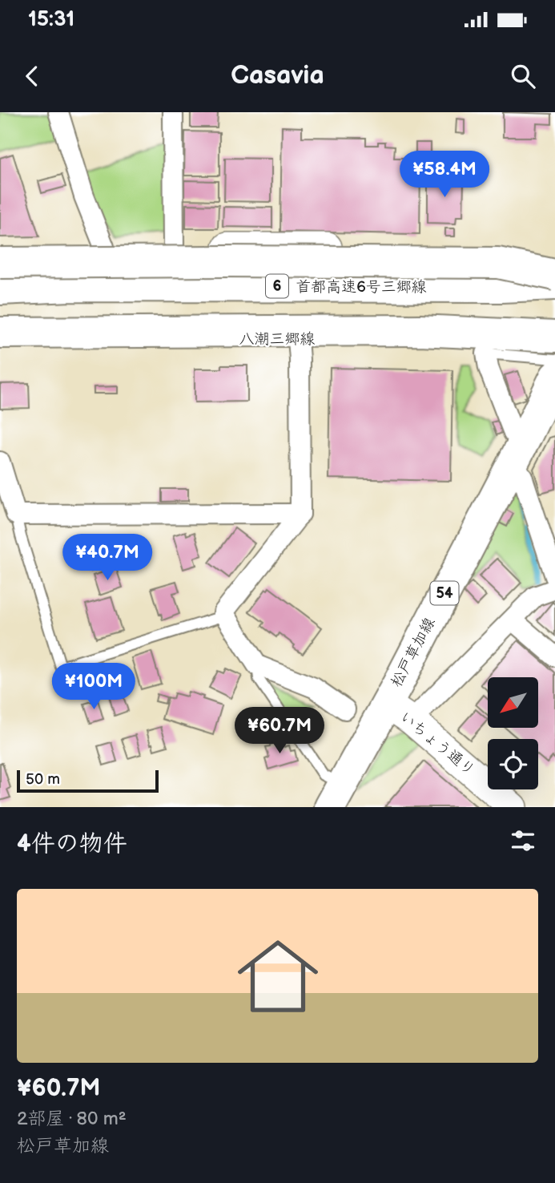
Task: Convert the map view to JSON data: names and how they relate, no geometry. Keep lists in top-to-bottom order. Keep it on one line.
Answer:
{"streets":{"main road":["6","首都高速6号三郷線","八潮三郷線","54","松戸草加線","いちょう通り"]},"crossings":[["松戸草加線","いちょう通り"]],"scale_bar":"50 m","north":"bottom left","page":{"status":"15:31","header":"Casavia","price":["¥58.4M","¥40.7M","¥100M","¥60.7M"],"scale":"50 m","heading":"4件の物件","list":[{"name":"¥60.7M","note":"2部屋 · 80 m² · 松戸草加線"}]}}
